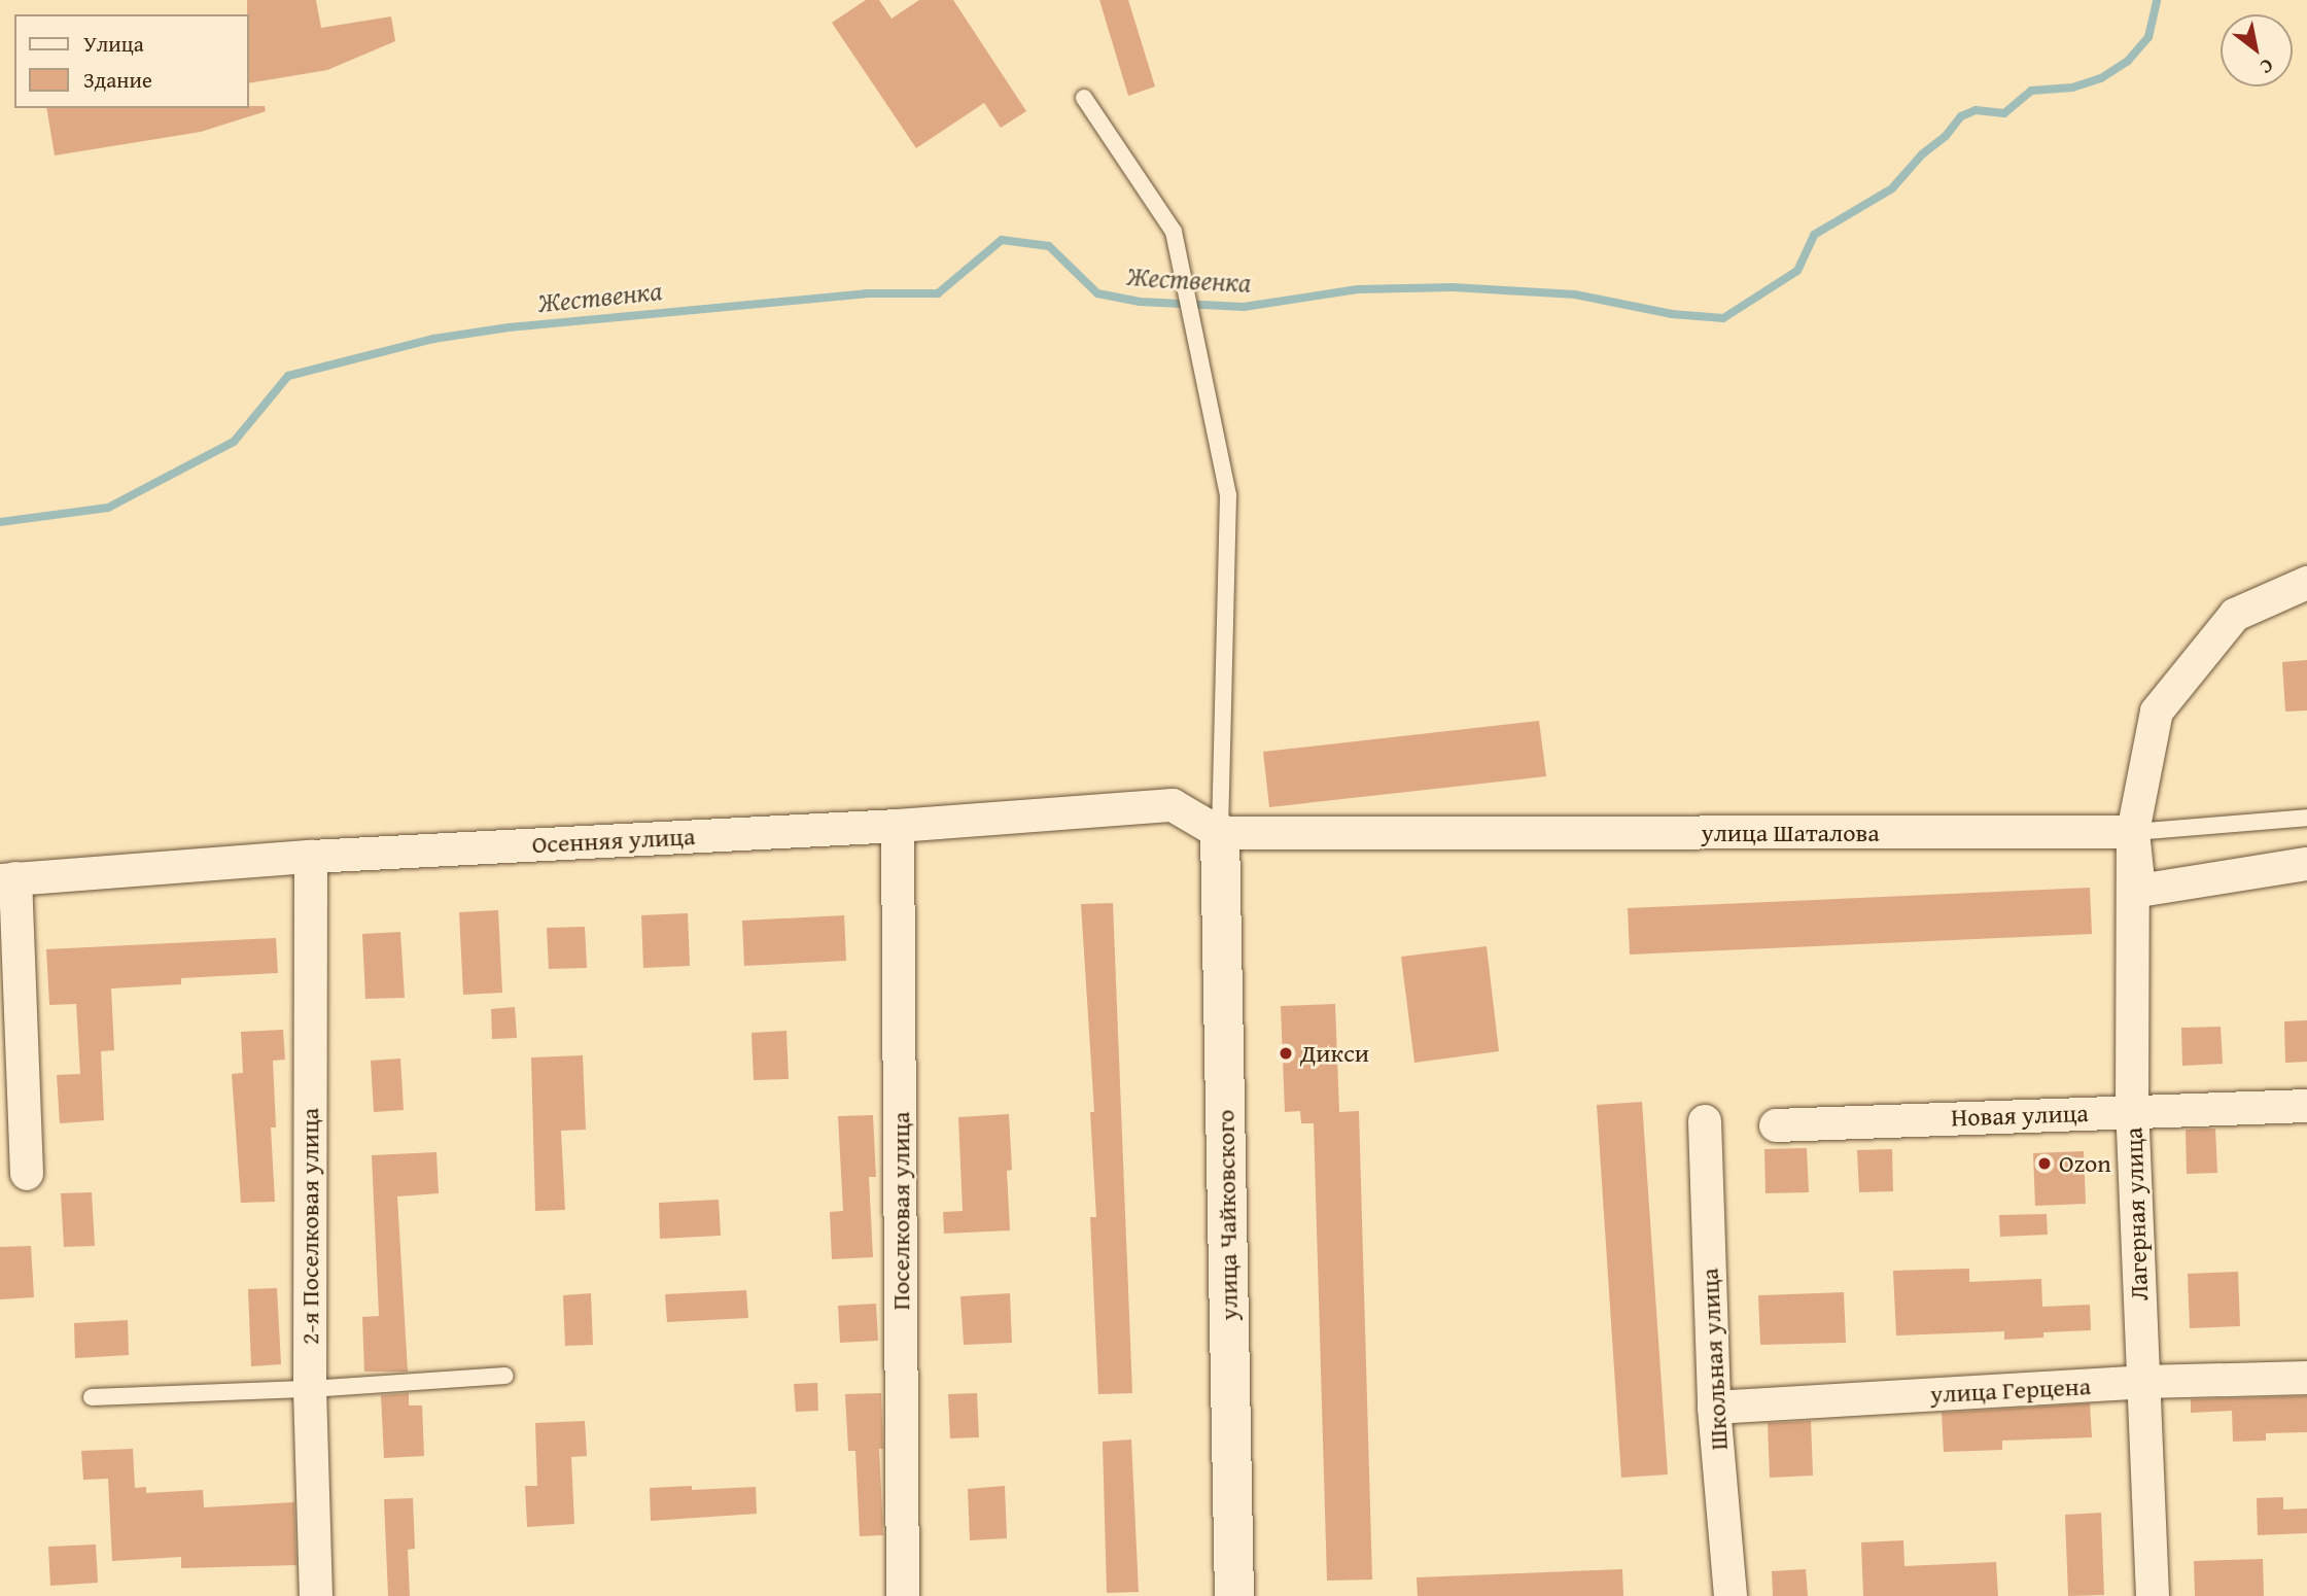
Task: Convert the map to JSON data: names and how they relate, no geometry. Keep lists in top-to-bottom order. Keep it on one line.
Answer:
{"streets":{"street":["улица Шаталова","Осенняя улица","Новая улица","Поселковая улица","Лагерная улица","улица Чайковского","2-я Поселковая улица","Школьная улица","улица Герцена"]},"crossings":[["улица Шаталова","Осенняя улица"],["улица Шаталова","Лагерная улица"],["улица Шаталова","улица Чайковского"],["Осенняя улица","Поселковая улица"],["Осенняя улица","улица Чайковского"],["Осенняя улица","2-я Поселковая улица"],["Новая улица","Лагерная улица"],["Лагерная улица","улица Герцена"],["Школьная улица","улица Герцена"]],"water":["Жественка"],"places":["Дикси","Ozon"],"legend":["Улица","Здание"],"north":"bottom right"}
